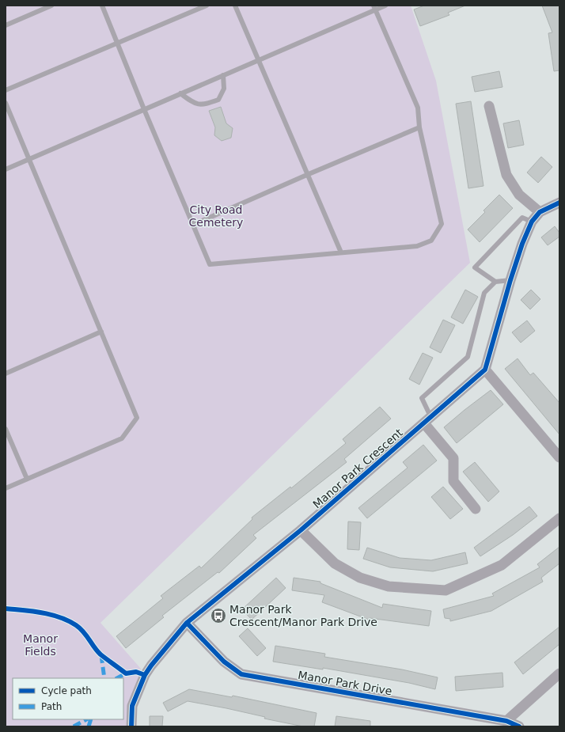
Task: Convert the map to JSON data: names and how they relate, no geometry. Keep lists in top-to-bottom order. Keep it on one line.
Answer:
{"streets":{"street":["Manor Park Crescent","Manor Park Drive"]},"crossings":[["Manor Park Crescent","Manor Park Drive"]],"parks":["City Road Cemetery","Manor Fields"],"places":{"bus stop":["Manor Park Crescent/Manor Park Drive"]},"legend":["Cycle path","Path"]}
